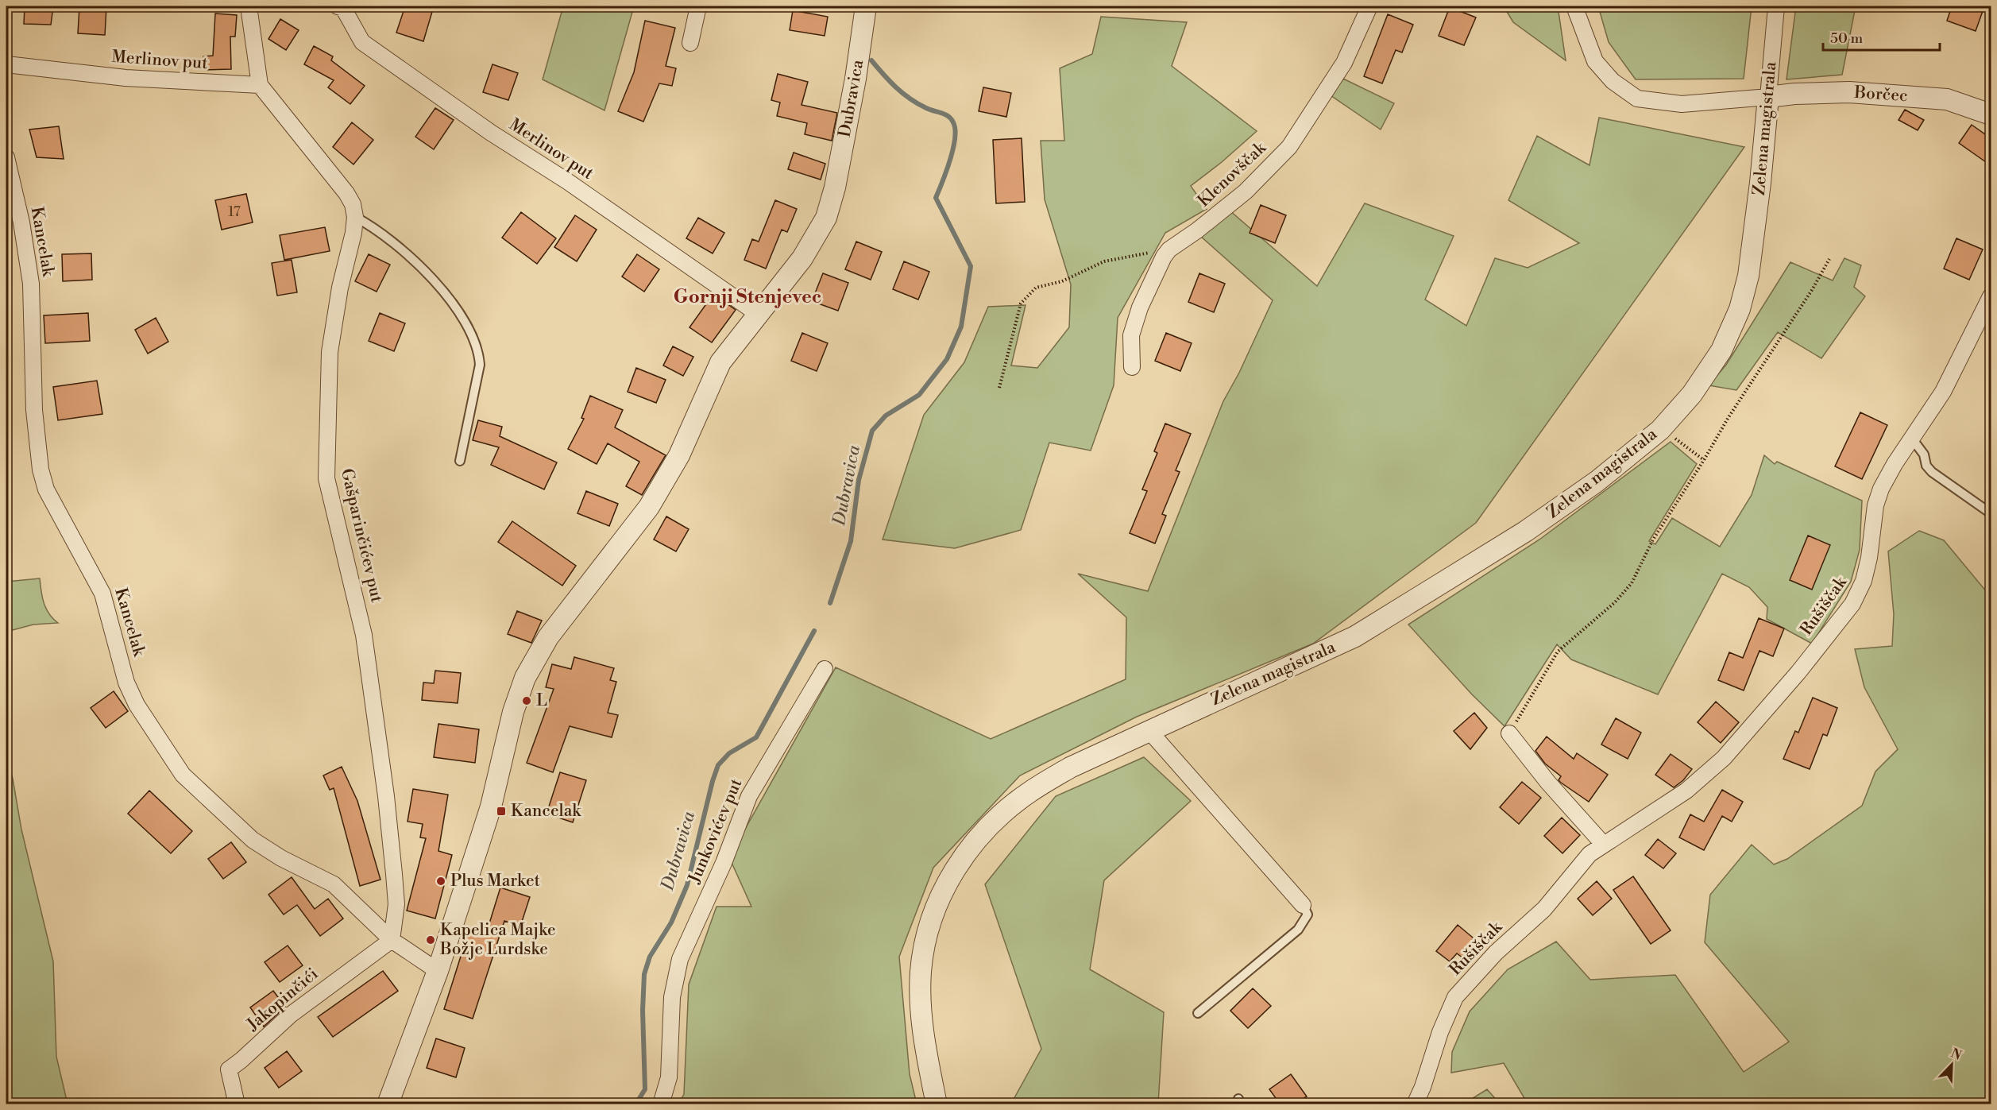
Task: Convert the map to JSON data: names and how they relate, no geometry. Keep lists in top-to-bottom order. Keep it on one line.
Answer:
{"streets":{"street":["Merlinov put","Borčec","Dubravica","Zelena magistrala","Klenovščak","Kancelak","Gašparinčićev put","Rušiščak","Junkovićev put","Jakopinčići"]},"crossings":[["Merlinov put","Dubravica"],["Merlinov put","Gašparinčićev put"],["Borčec","Zelena magistrala"],["Dubravica","Kancelak"],["Kancelak","Gašparinčićev put"],["Kancelak","Jakopinčići"],["Gašparinčićev put","Jakopinčići"]],"districts":["Gornji Stenjevec"],"water":["Dubravica"],"places":{"other":["L","Plus Market","Kapelica Majke Božje Lurdske"],"transit":["Kancelak"]},"house_numbers":["17"],"scale_bar":"50 m","north":"top right"}
